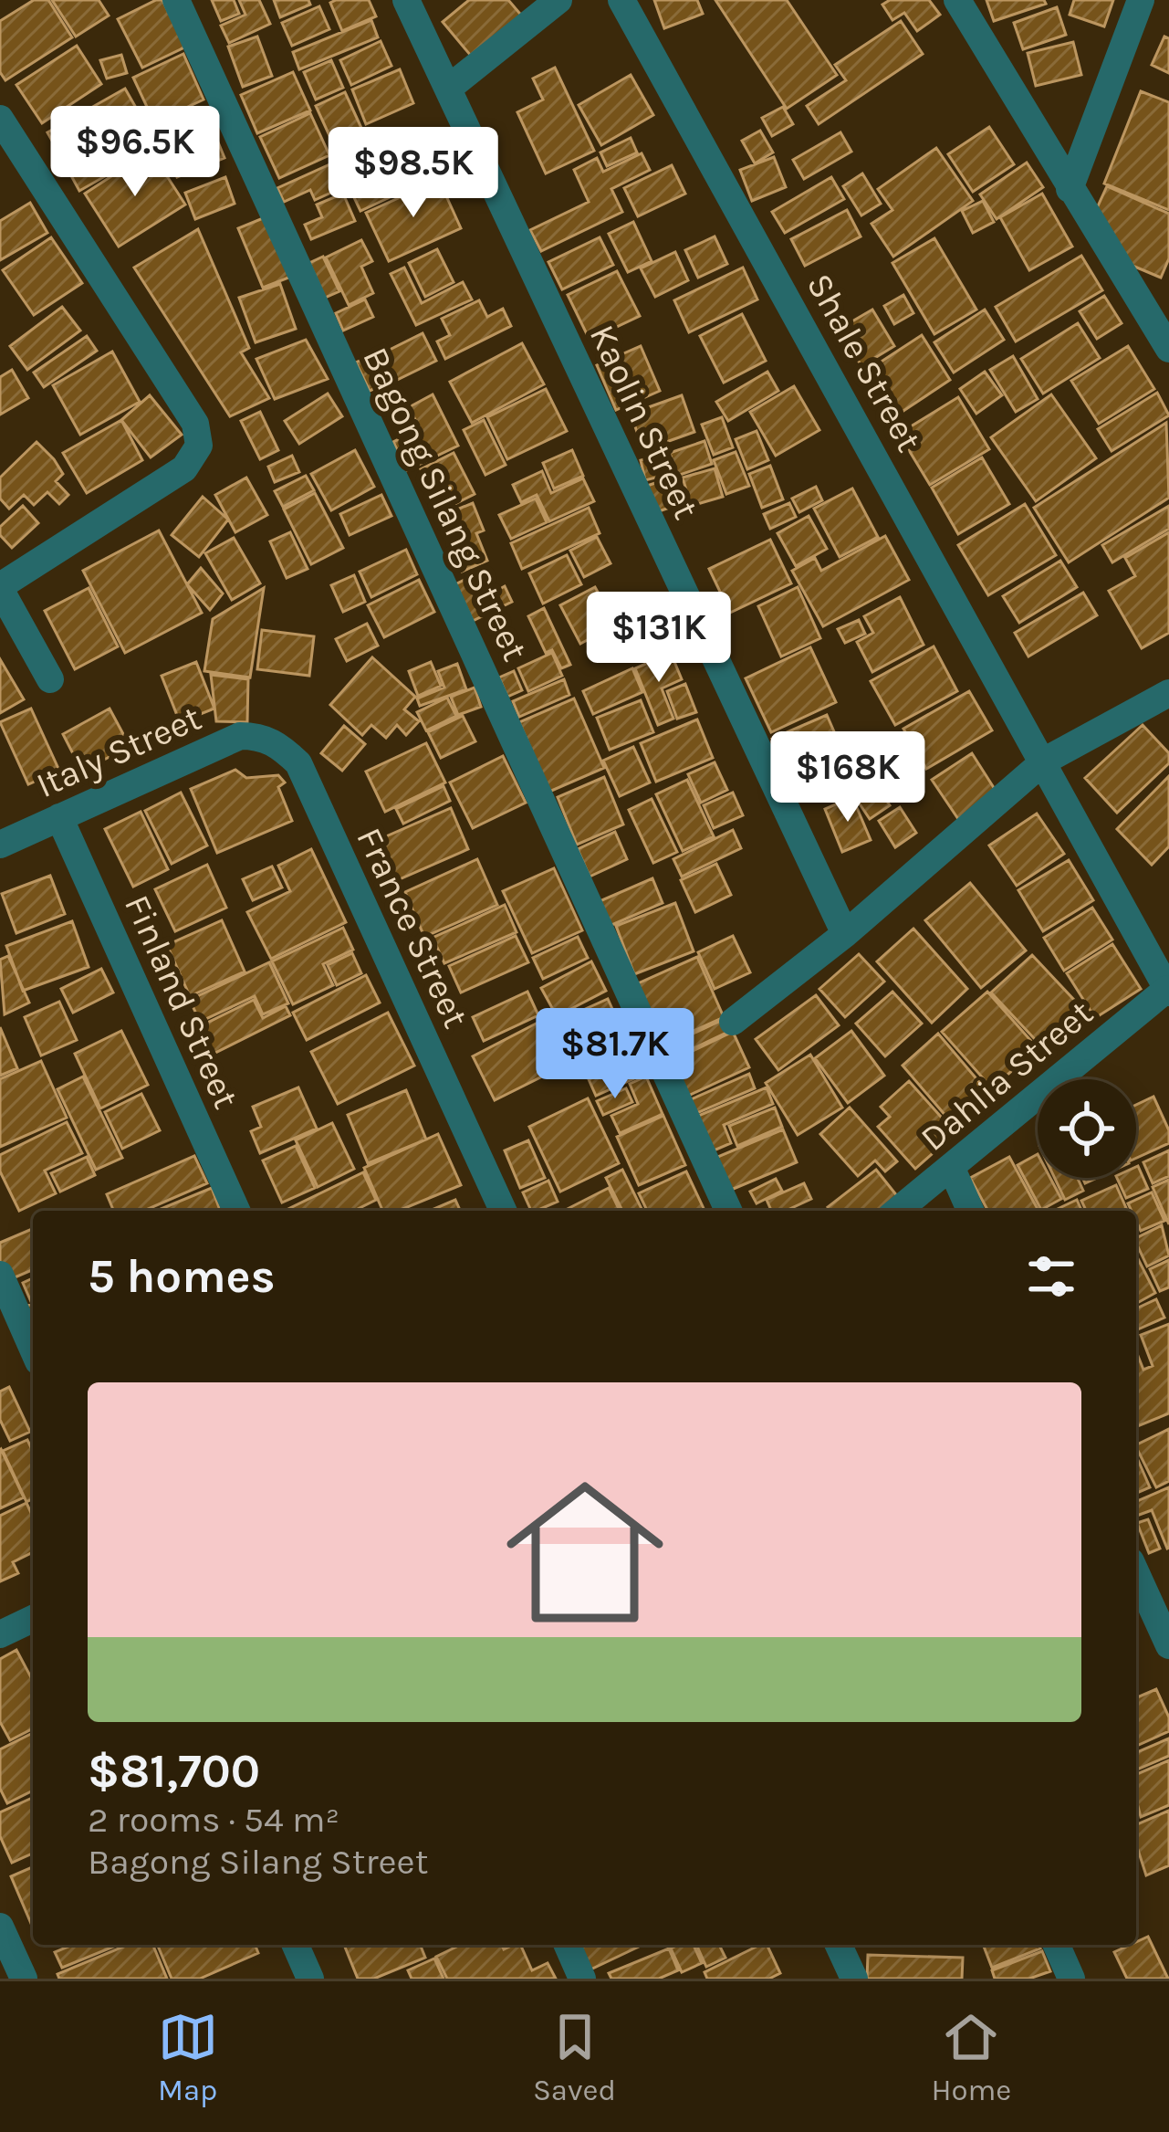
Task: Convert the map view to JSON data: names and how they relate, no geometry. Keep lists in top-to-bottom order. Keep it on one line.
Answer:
{"streets":{"street":["Shale Street","Kaolin Street","Bagong Silang Street","Italy Street","France Street","Finland Street","Dahlia Street"]},"crossings":[["Shale Street","Dahlia Street"],["Italy Street","France Street"],["Italy Street","Finland Street"]],"page":{"price":["$96.5K","$98.5K","$131K","$168K","$81.7K"],"heading":"5 homes","list":[{"name":"$81,700","note":"2 rooms · 54 m² · Bagong Silang Street"}],"tabs":["Map","Saved","Home"]}}
